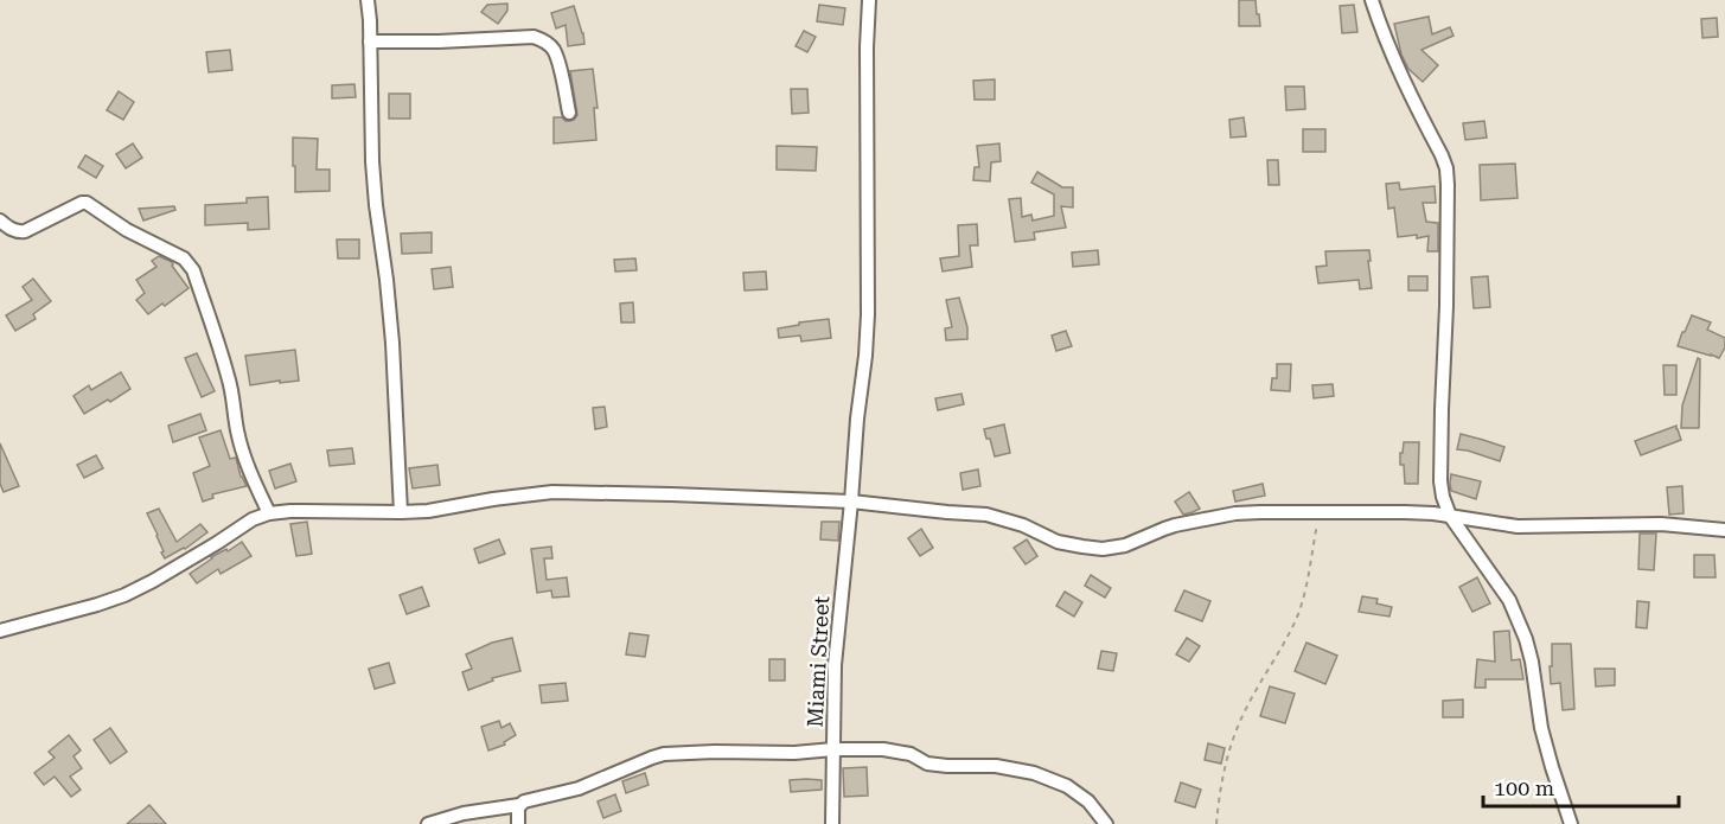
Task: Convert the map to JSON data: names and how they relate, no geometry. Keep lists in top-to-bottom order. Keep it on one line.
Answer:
{"streets":{"street":["Miami Street"]},"scale_bar":"100 m"}
